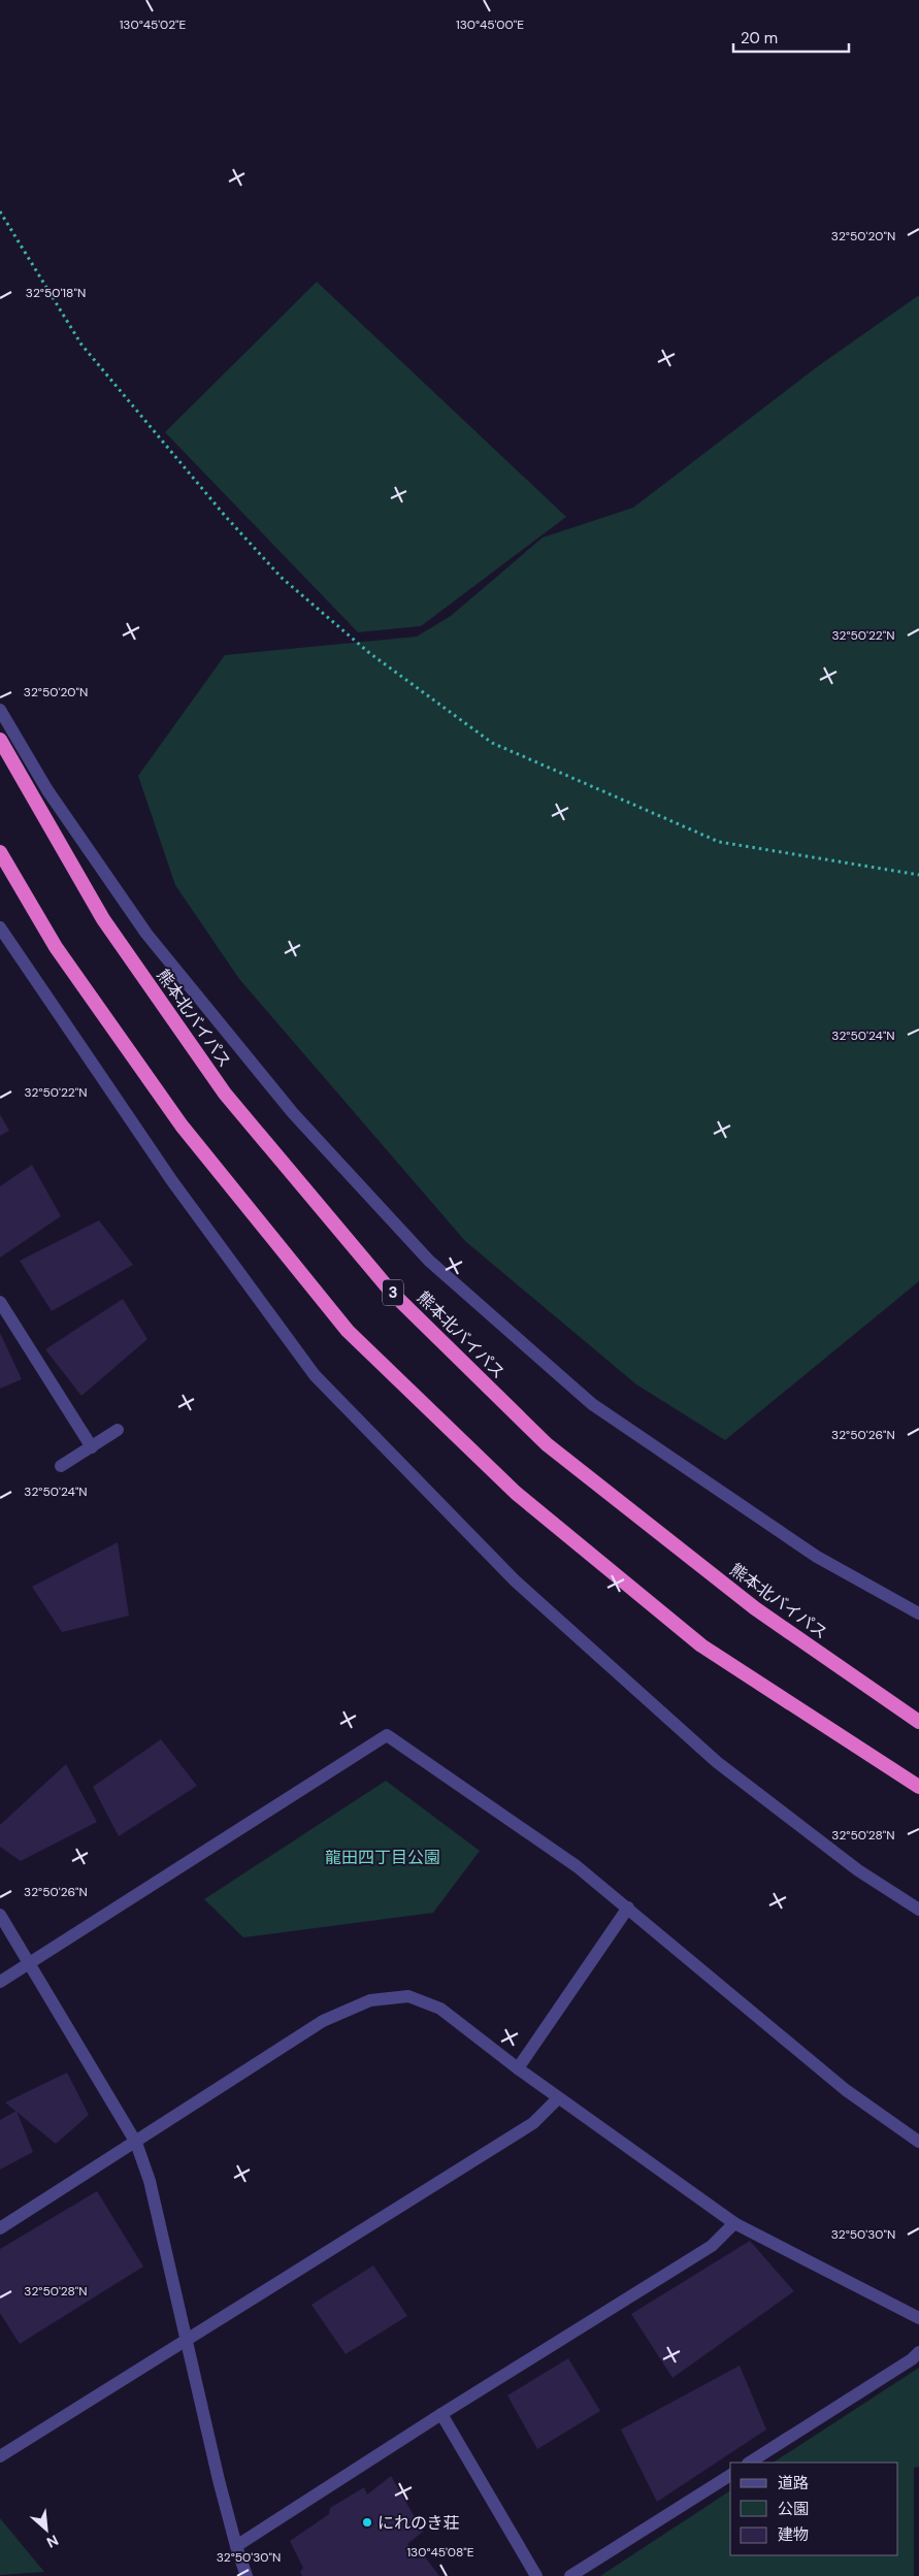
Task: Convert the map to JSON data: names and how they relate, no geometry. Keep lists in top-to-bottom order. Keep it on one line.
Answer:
{"streets":{"highway":["熊本北バイパス","3"]},"parks":["龍田四丁目公園"],"places":["にれのき荘"],"legend":["道路","公園","建物"],"scale_bar":"20 m","north":"bottom right","coordinates":["130°45'02\"E","130°45'00\"E","32°50'20\"N","32°50'18\"N","32°50'22\"N","32°50'24\"N","32°50'26\"N","32°50'28\"N","32°50'30\"N","130°45'08\"E"]}
